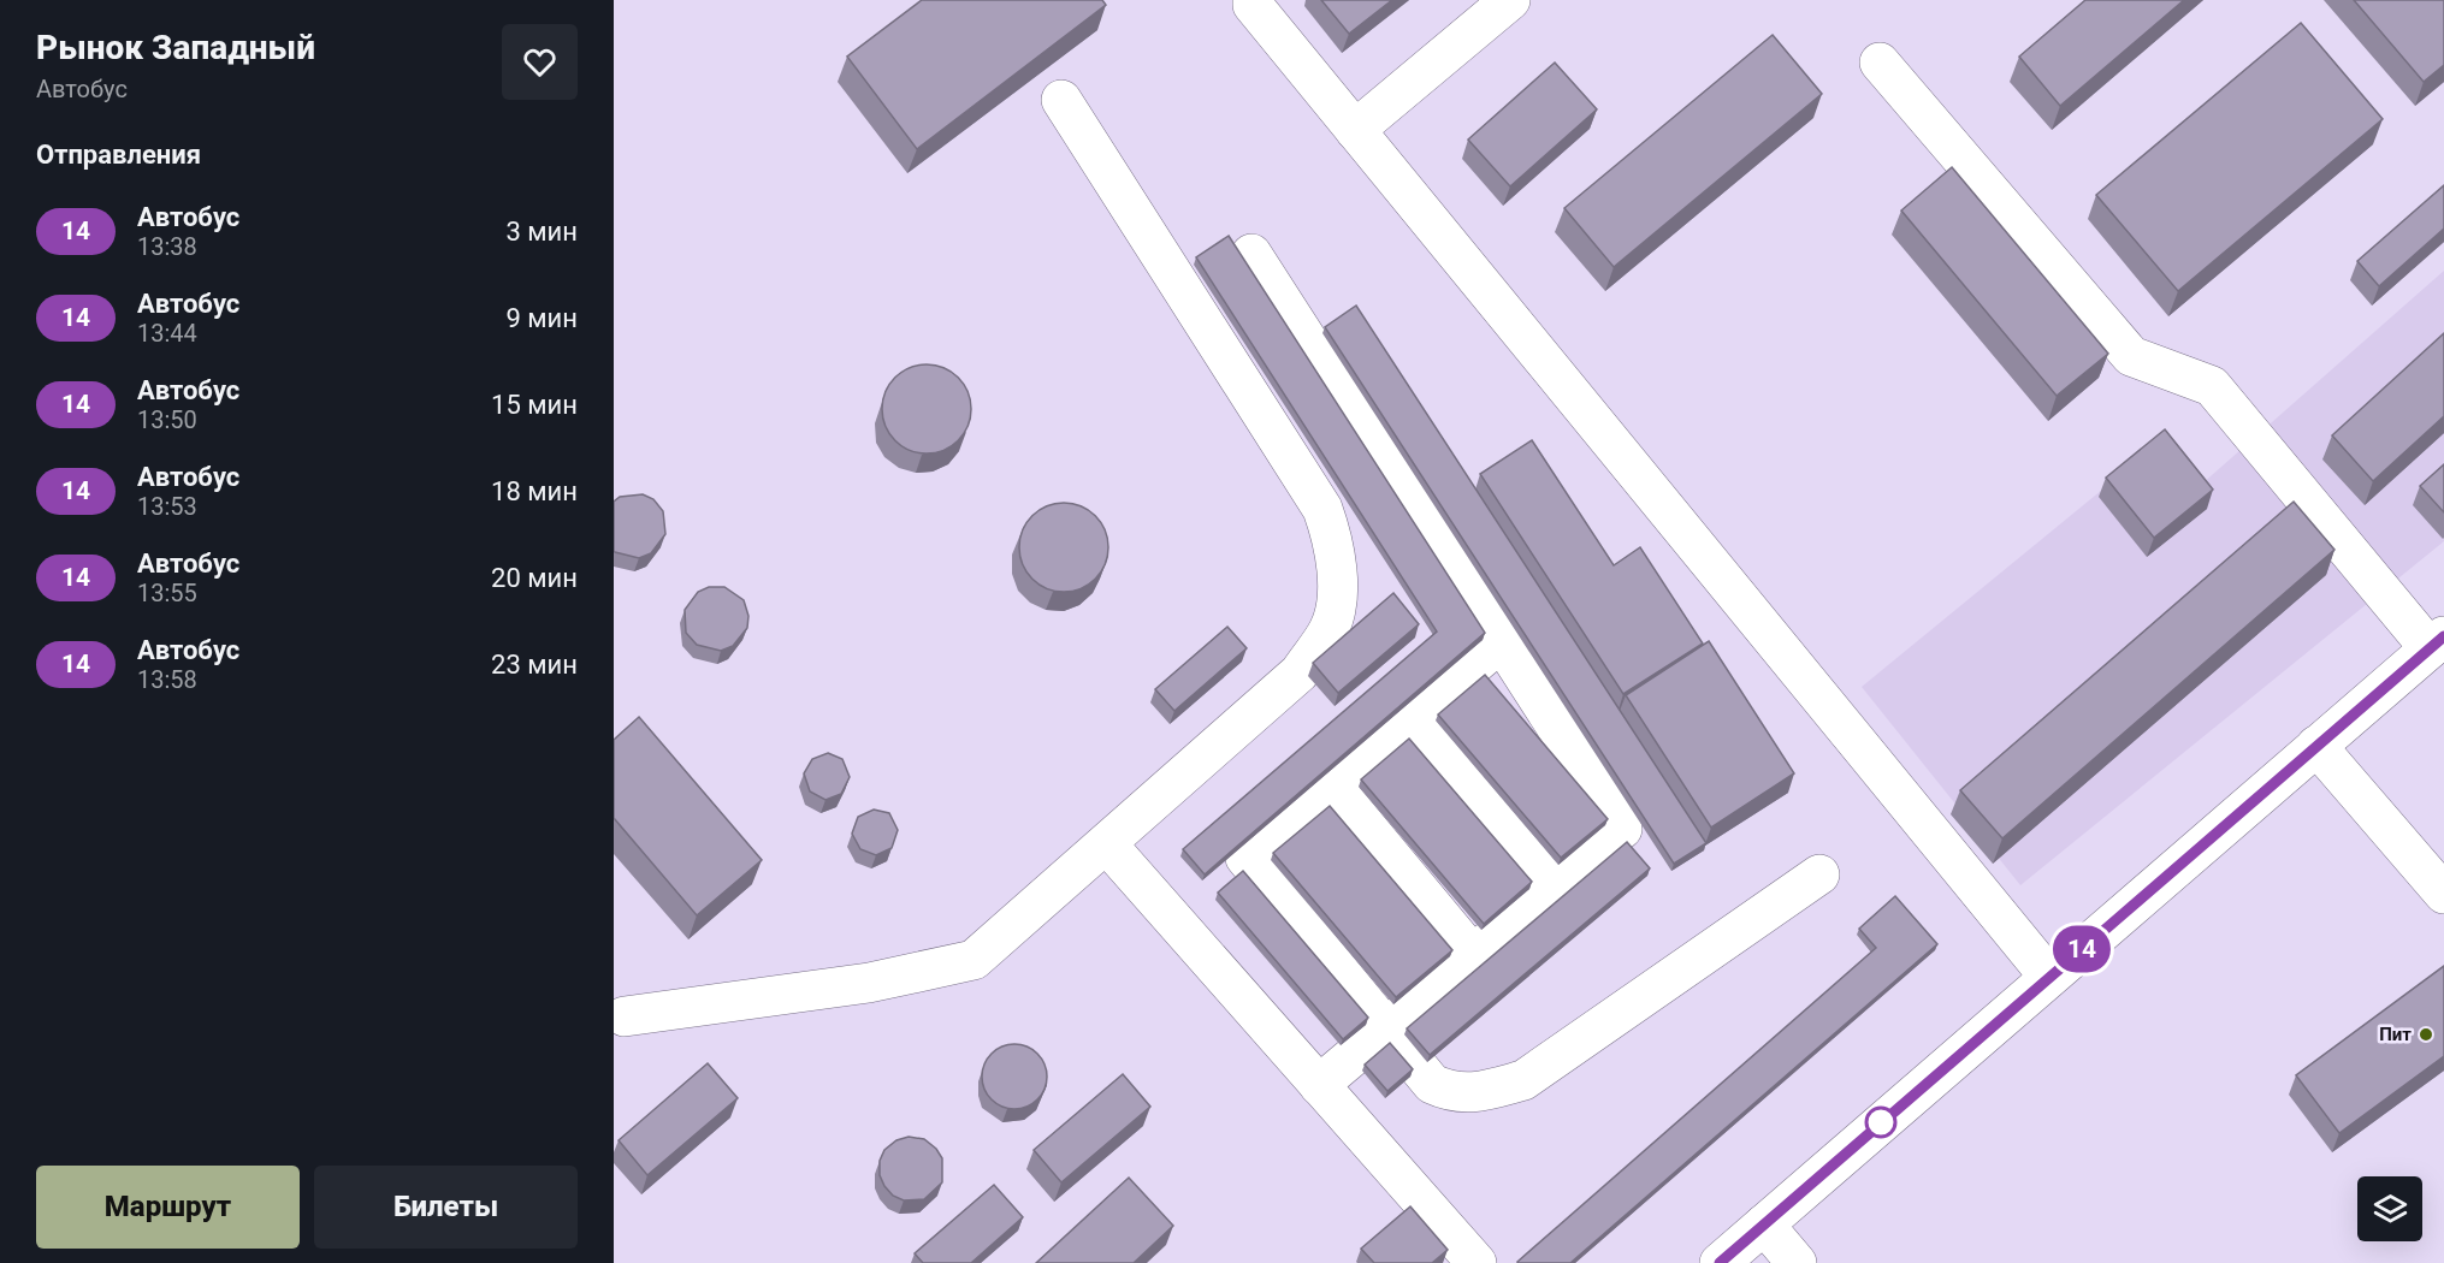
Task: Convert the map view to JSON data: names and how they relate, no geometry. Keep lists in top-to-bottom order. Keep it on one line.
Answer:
{"places":["Пит"],"lines":["bus line 14"],"page":{"heading":[["Рынок Западный","Автобус"],"Отправления"],"on_map":"14","list":[{"mark":"14","name":"Автобус","note":"13:38","value":"3 мин"},{"mark":"14","name":"Автобус","note":"13:44","value":"9 мин"},{"mark":"14","name":"Автобус","note":"13:50","value":"15 мин"},{"mark":"14","name":"Автобус","note":"13:53","value":"18 мин"},{"mark":"14","name":"Автобус","note":"13:55","value":"20 мин"},{"mark":"14","name":"Автобус","note":"13:58","value":"23 мин"}],"buttons":["Маршрут","Билеты"]}}
